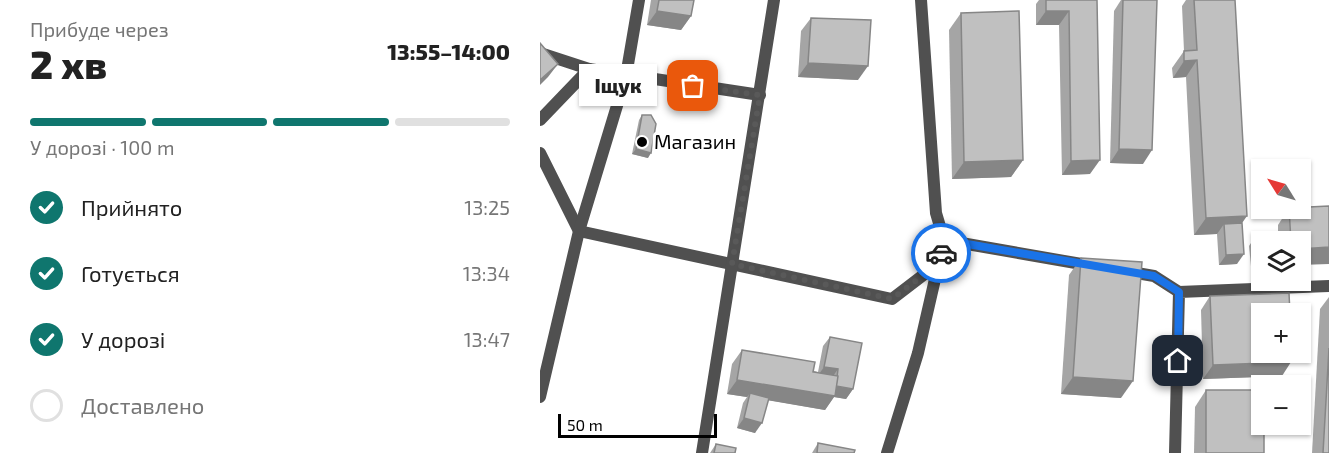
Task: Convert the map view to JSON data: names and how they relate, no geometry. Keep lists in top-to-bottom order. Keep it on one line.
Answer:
{"places":["Іщук","Магазин"],"scale_bar":"50 m","north":"top left","page":{"heading":["2 хв","Прибуде через","13:55–14:00"],"bubble":"Іщук","bar":"У дорозі · 100 m","map_buttons":["+","−"],"list":[["Прийнято","13:25"],["Готується","13:34"],["У дорозі","13:47"],"Доставлено"],"scale":"50 m"}}
